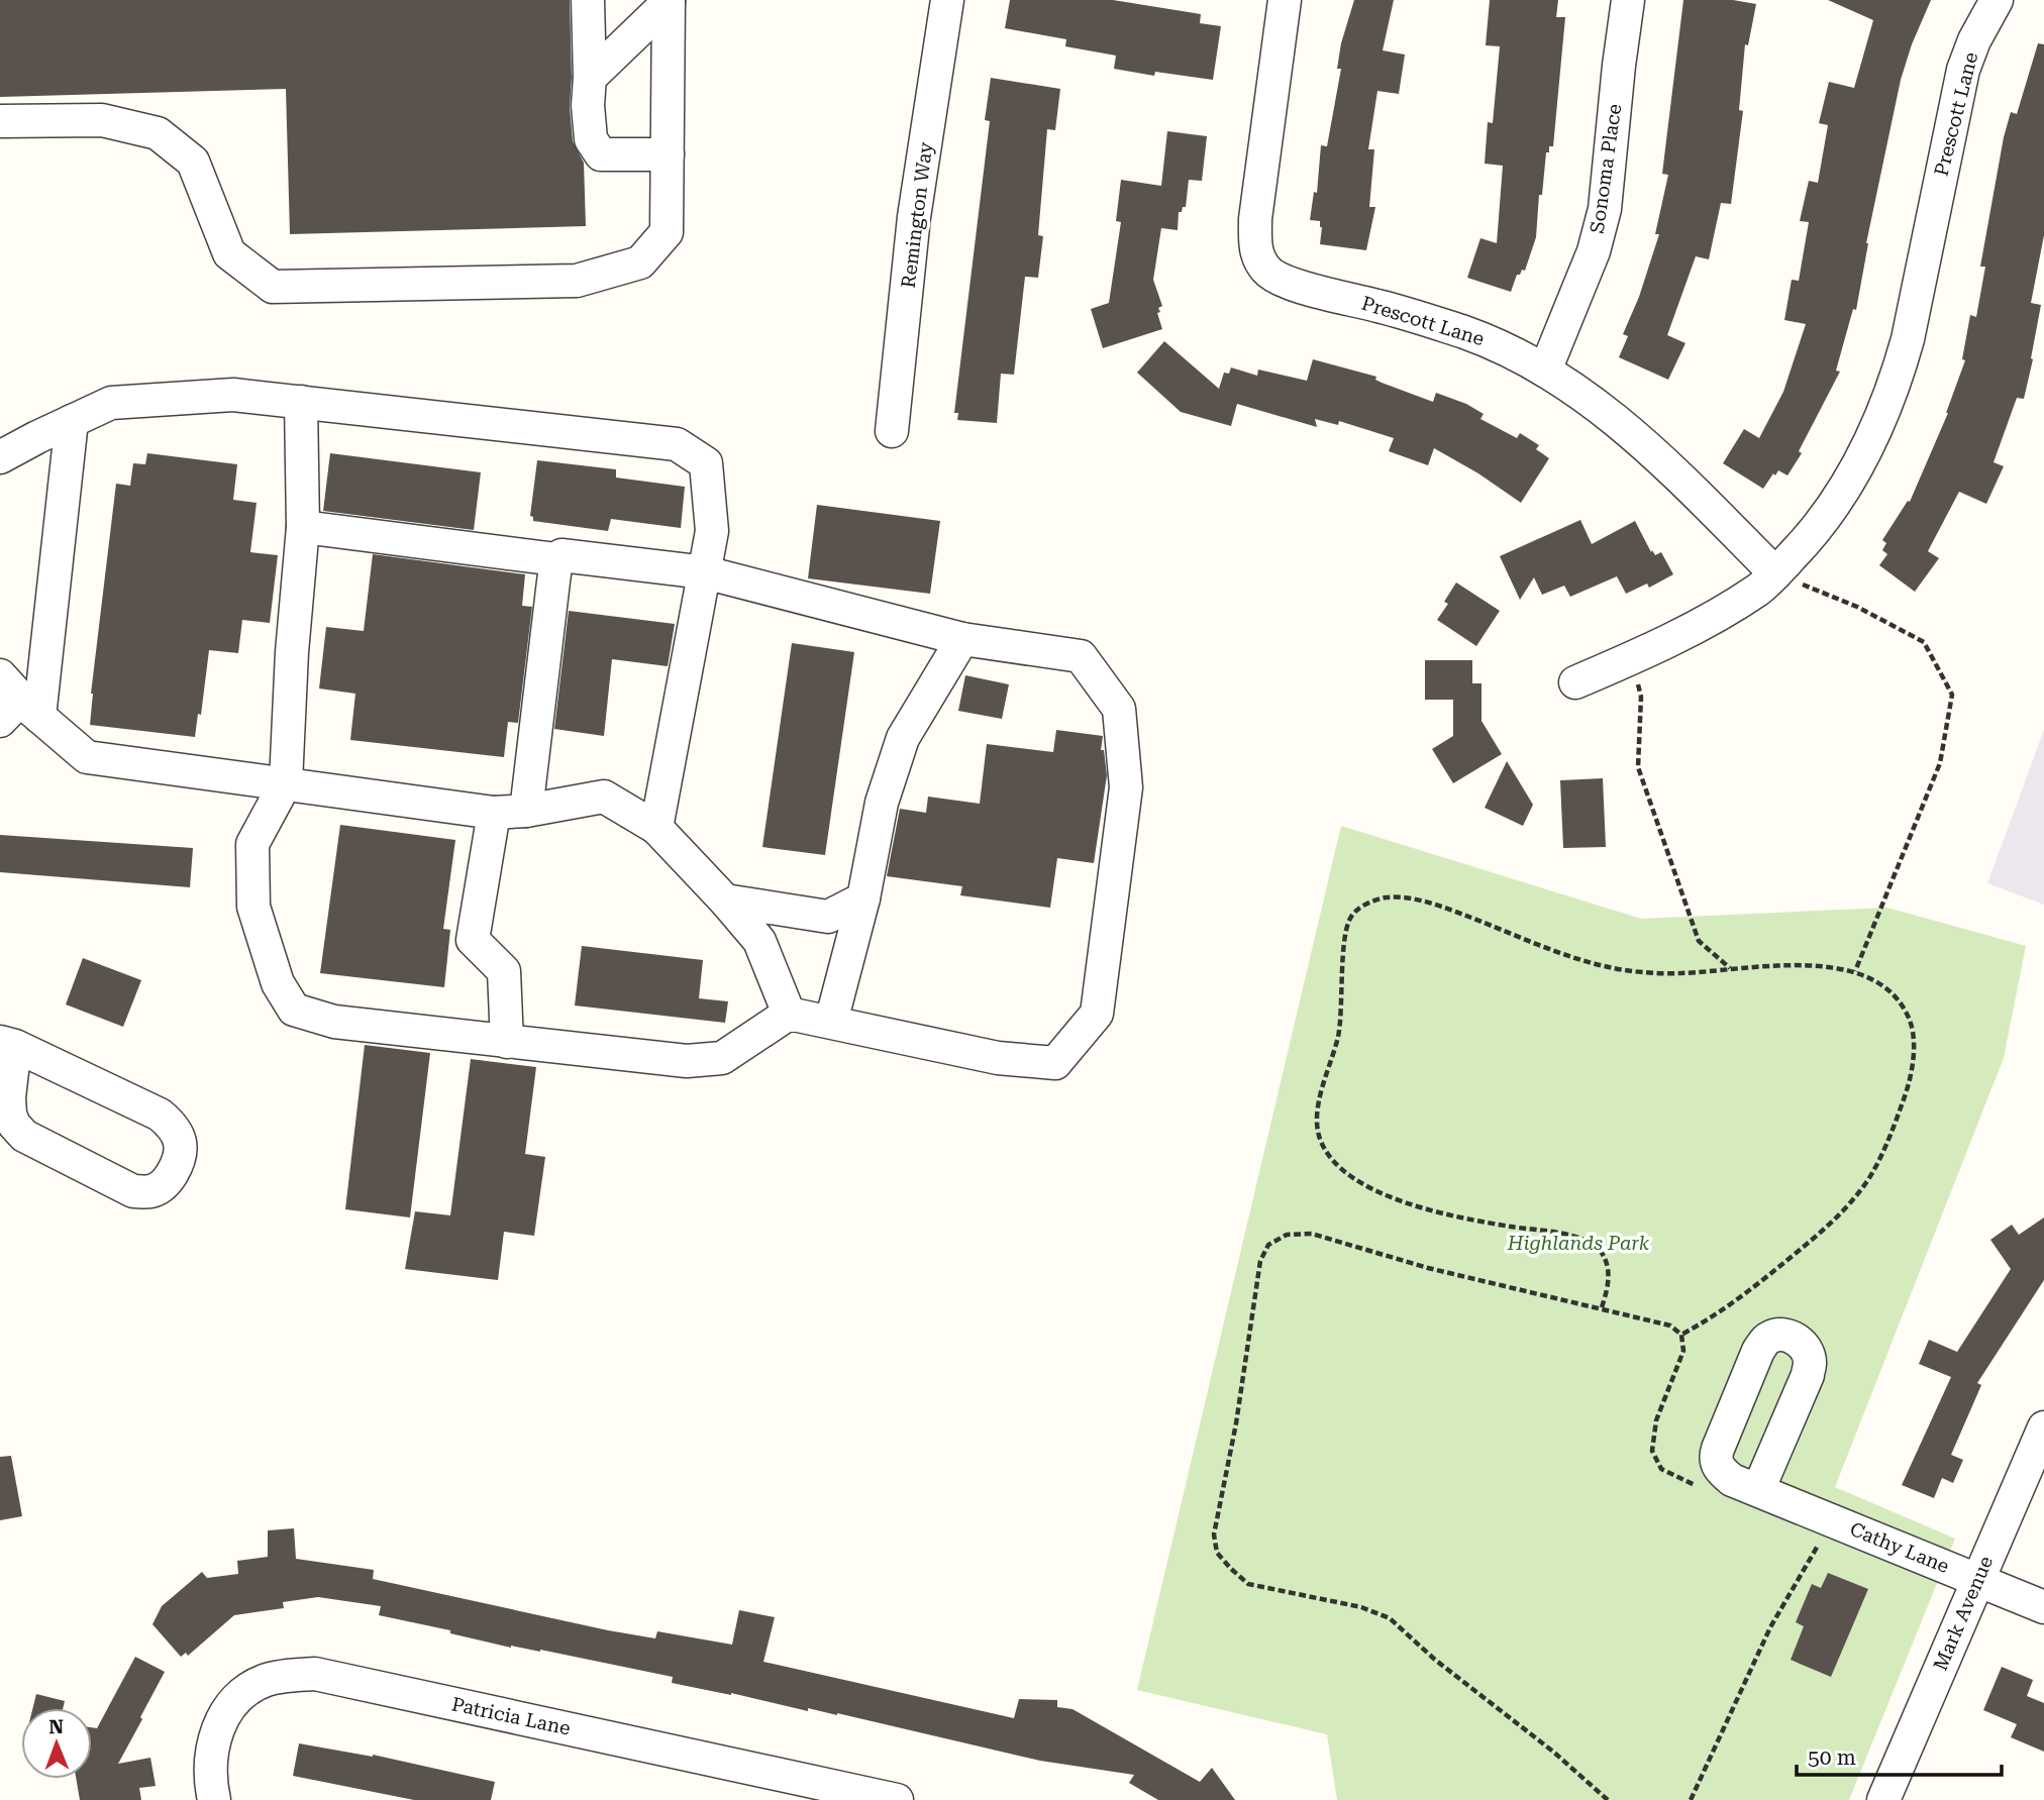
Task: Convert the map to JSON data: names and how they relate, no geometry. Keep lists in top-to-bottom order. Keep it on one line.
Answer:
{"streets":{"street":["Prescott Lane","Sonoma Place","Remington Way","Cathy Lane","Mark Avenue","Patricia Lane"]},"crossings":[["Prescott Lane","Sonoma Place"],["Cathy Lane","Mark Avenue"]],"parks":["Highlands Park"],"scale_bar":"50 m","north":"top"}
